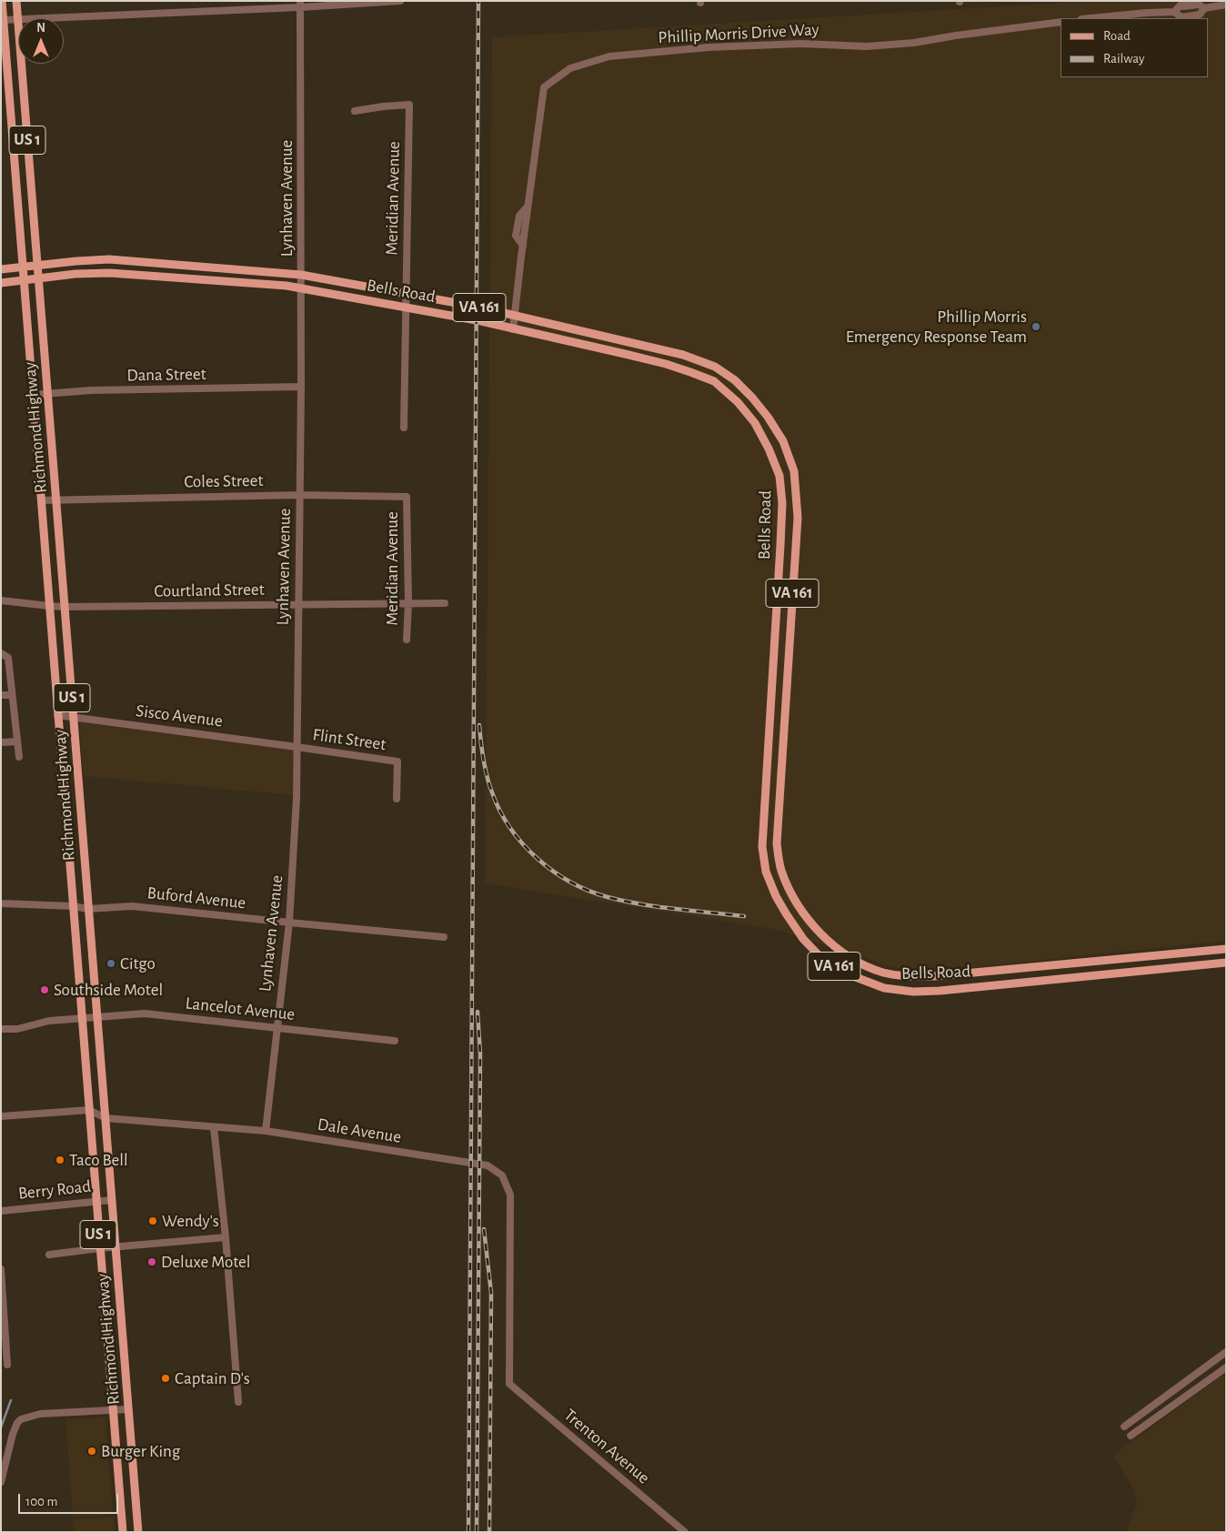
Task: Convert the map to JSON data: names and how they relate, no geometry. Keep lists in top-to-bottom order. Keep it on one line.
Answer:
{"streets":{"main road":["US 1","Bells Road","VA 161","Richmond Highway"],"street":["Phillip Morris Drive Way","Lynhaven Avenue","Meridian Avenue","Dana Street","Coles Street","Courtland Street","Sisco Avenue","Flint Street","Buford Avenue","Lancelot Avenue","Dale Avenue","Berry Road","Trenton Avenue"]},"crossings":[["Phillip Morris Drive Way","Bells Road"],["Lynhaven Avenue","Bells Road"],["Lynhaven Avenue","Dana Street"],["Lynhaven Avenue","Coles Street"],["Lynhaven Avenue","Courtland Street"],["Lynhaven Avenue","Sisco Avenue"],["Lynhaven Avenue","Flint Street"],["Lynhaven Avenue","Buford Avenue"],["Lynhaven Avenue","Lancelot Avenue"],["Lynhaven Avenue","Dale Avenue"],["Meridian Avenue","Bells Road"],["Meridian Avenue","Coles Street"],["Meridian Avenue","Courtland Street"],["Bells Road","Richmond Highway"],["Dana Street","Richmond Highway"],["Richmond Highway","Coles Street"],["Richmond Highway","Courtland Street"],["Richmond Highway","Sisco Avenue"],["Richmond Highway","Buford Avenue"],["Richmond Highway","Lancelot Avenue"],["Richmond Highway","Dale Avenue"],["Richmond Highway","Berry Road"],["Sisco Avenue","Flint Street"],["Dale Avenue","Trenton Avenue"]],"places":["Phillip Morris Emergency Response Team","Citgo","Southside Motel","Taco Bell","Wendy's","Deluxe Motel","Captain D's","Burger King"],"legend":["Road","Railway"],"scale_bar":"100 m","north":"top"}
